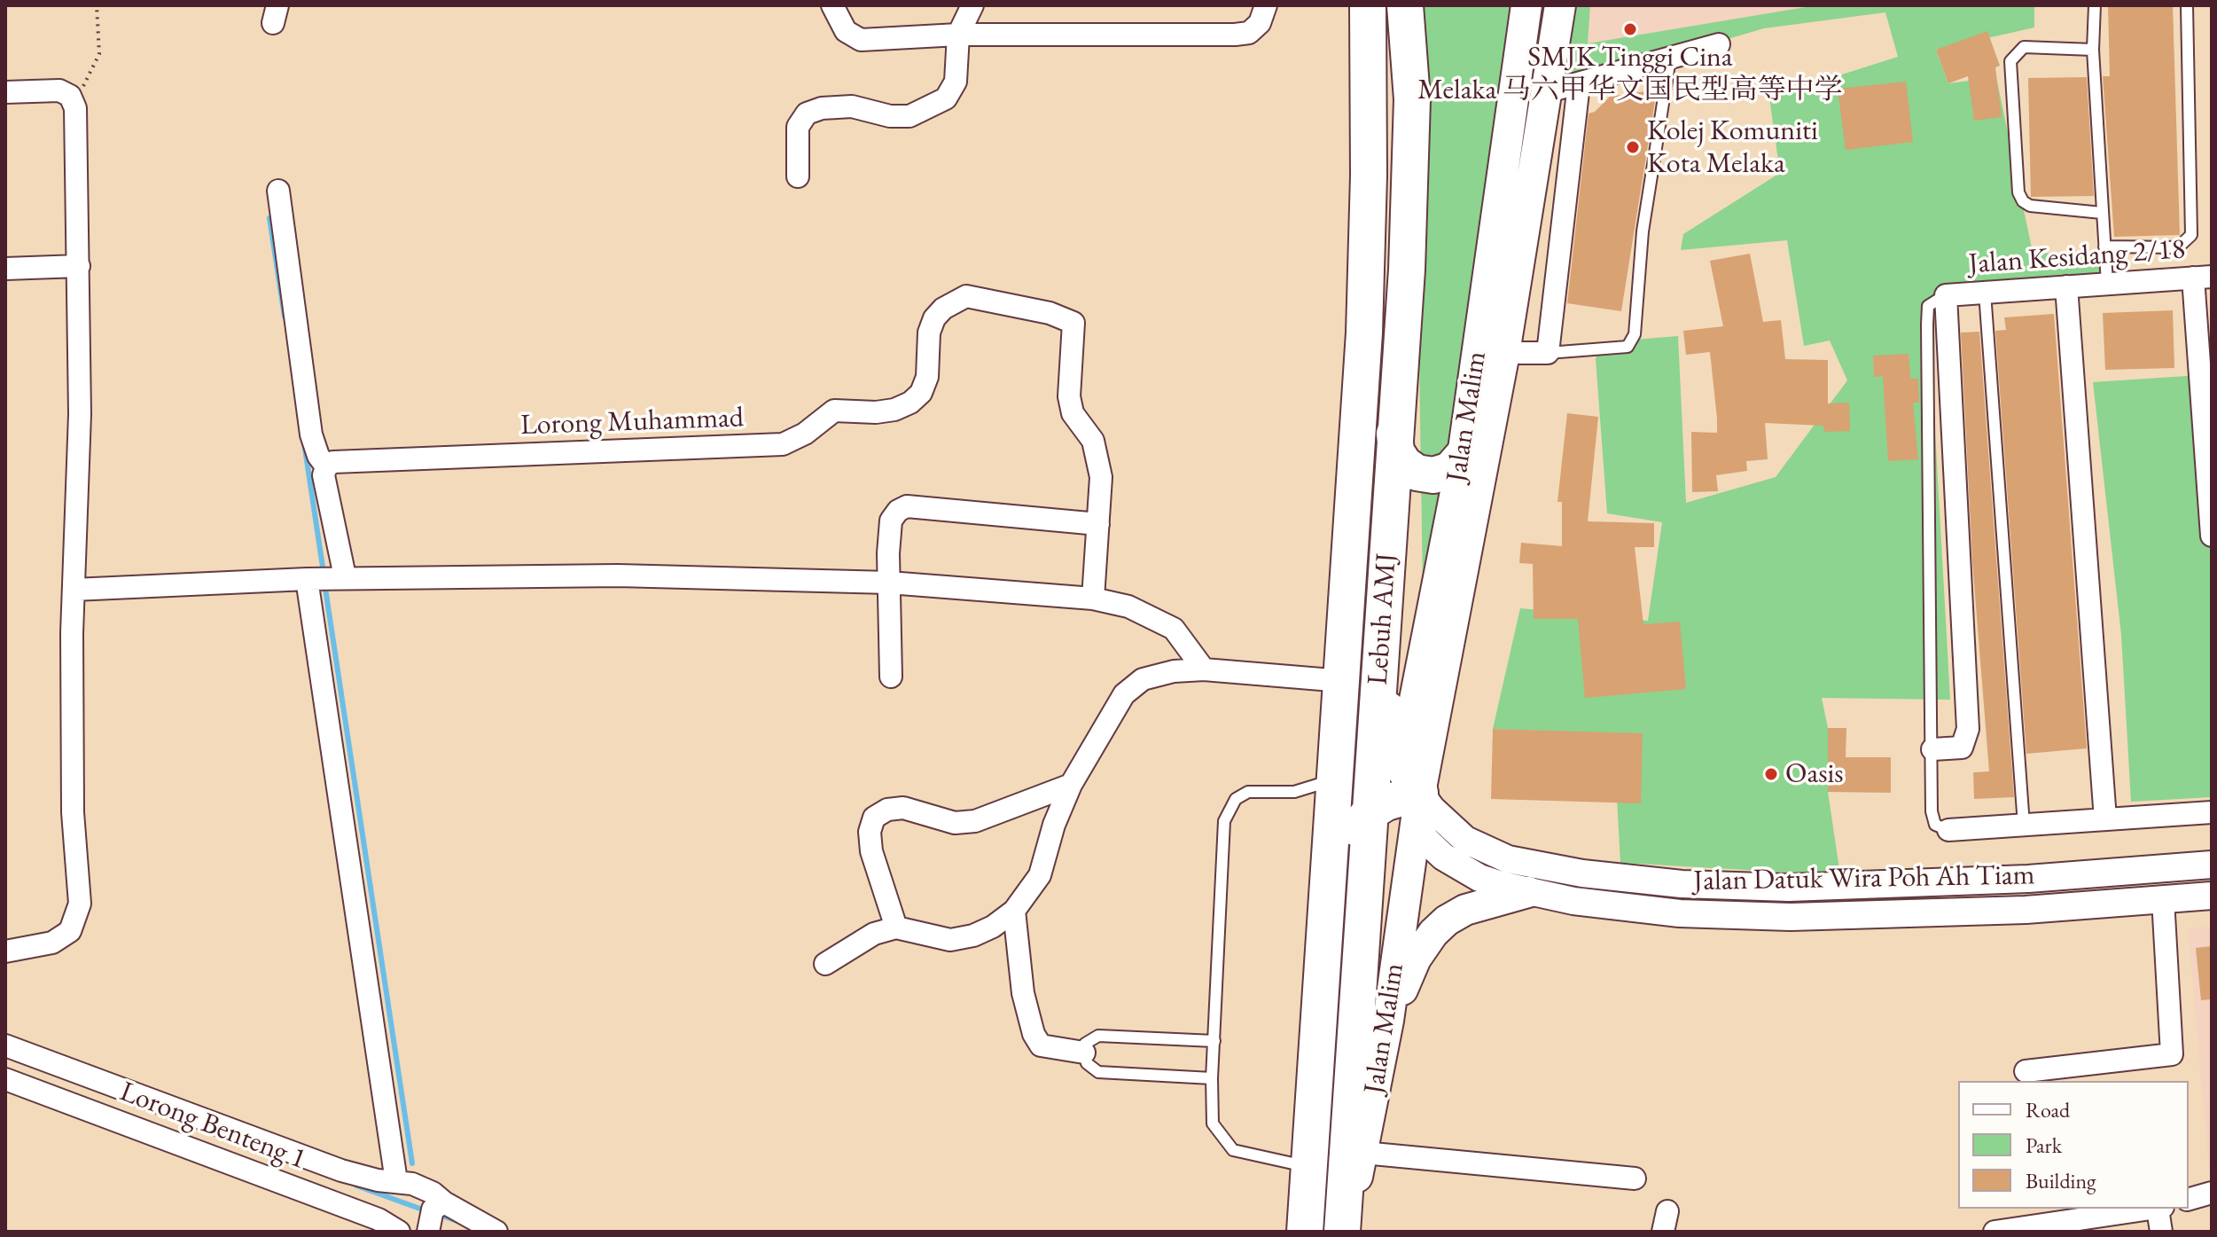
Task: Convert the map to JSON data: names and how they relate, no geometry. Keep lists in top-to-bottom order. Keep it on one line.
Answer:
{"streets":{"highway":["Lebuh AMJ"],"main road":["Jalan Malim"],"street":["Jalan Kesidang 2/18","Lorong Muhammad","Jalan Datuk Wira Poh Ah Tiam","Lorong Benteng 1"]},"crossings":[["Jalan Malim","Lebuh AMJ"],["Jalan Malim","Jalan Datuk Wira Poh Ah Tiam"]],"places":["SMJK Tinggi Cina Melaka 马六甲华文国民型高等中学","Kolej Komuniti Kota Melaka","Oasis"],"legend":["Road","Park","Building"]}
